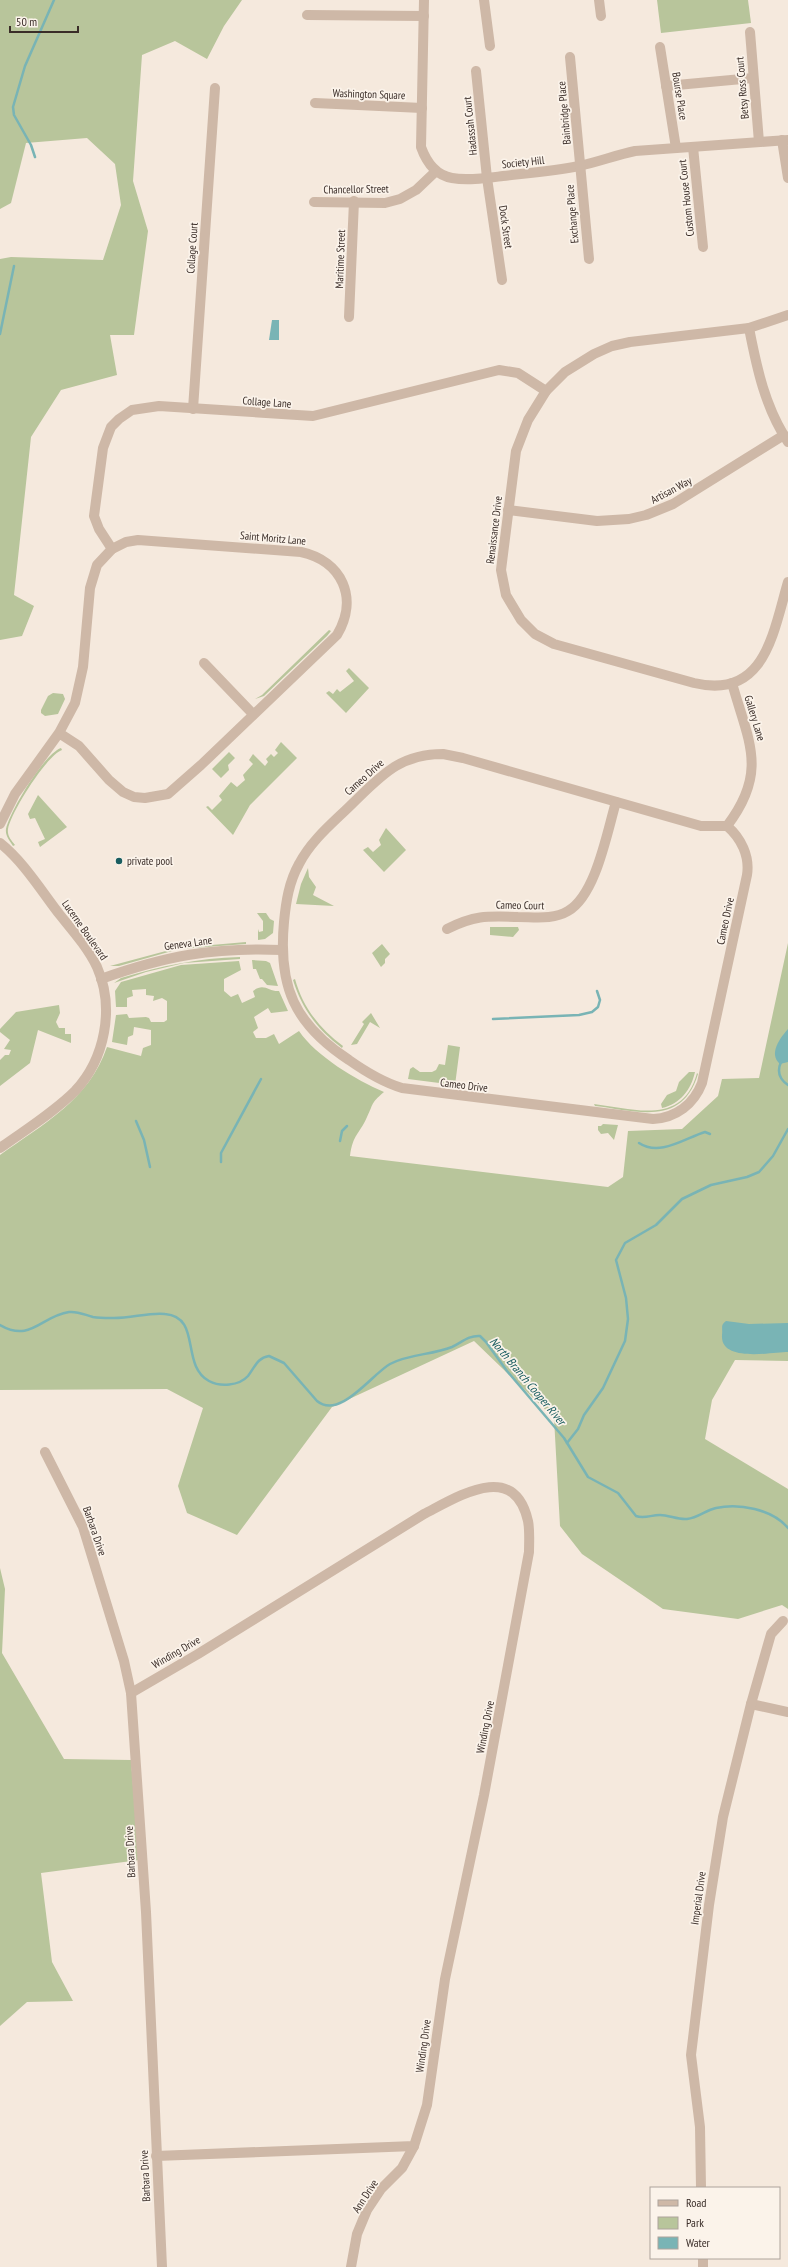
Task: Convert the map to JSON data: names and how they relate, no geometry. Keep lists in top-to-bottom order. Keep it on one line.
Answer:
{"streets":{"street":["Betsy Ross Court","Washington Square","Bourse Place","Bainbridge Place","Hadassah Court","Society Hill","Chancellor Street","Custom House Court","Exchange Place","Dock Street","Collage Court","Maritime Street","Collage Lane","Artisan Way","Renaissance Drive","Saint Moritz Lane","Gallery Lane","Cameo Drive","Cameo Court","Lucerne Boulevard","Geneva Lane","Barbara Drive","Winding Drive","Imperial Drive","Ann Drive"]},"crossings":[["Betsy Ross Court","Society Hill"],["Bourse Place","Society Hill"],["Bainbridge Place","Society Hill"],["Bainbridge Place","Exchange Place"],["Hadassah Court","Society Hill"],["Hadassah Court","Dock Street"],["Society Hill","Chancellor Street"],["Society Hill","Custom House Court"],["Society Hill","Exchange Place"],["Society Hill","Dock Street"],["Chancellor Street","Maritime Street"],["Collage Court","Collage Lane"],["Collage Lane","Renaissance Drive"],["Collage Lane","Saint Moritz Lane"],["Artisan Way","Renaissance Drive"],["Renaissance Drive","Gallery Lane"],["Gallery Lane","Cameo Drive"],["Cameo Drive","Cameo Court"],["Cameo Drive","Geneva Lane"],["Lucerne Boulevard","Geneva Lane"],["Barbara Drive","Winding Drive"],["Winding Drive","Ann Drive"]],"water":["North Branch Cooper River"],"places":["private pool"],"legend":["Road","Park","Water"],"scale_bar":"50 m"}
